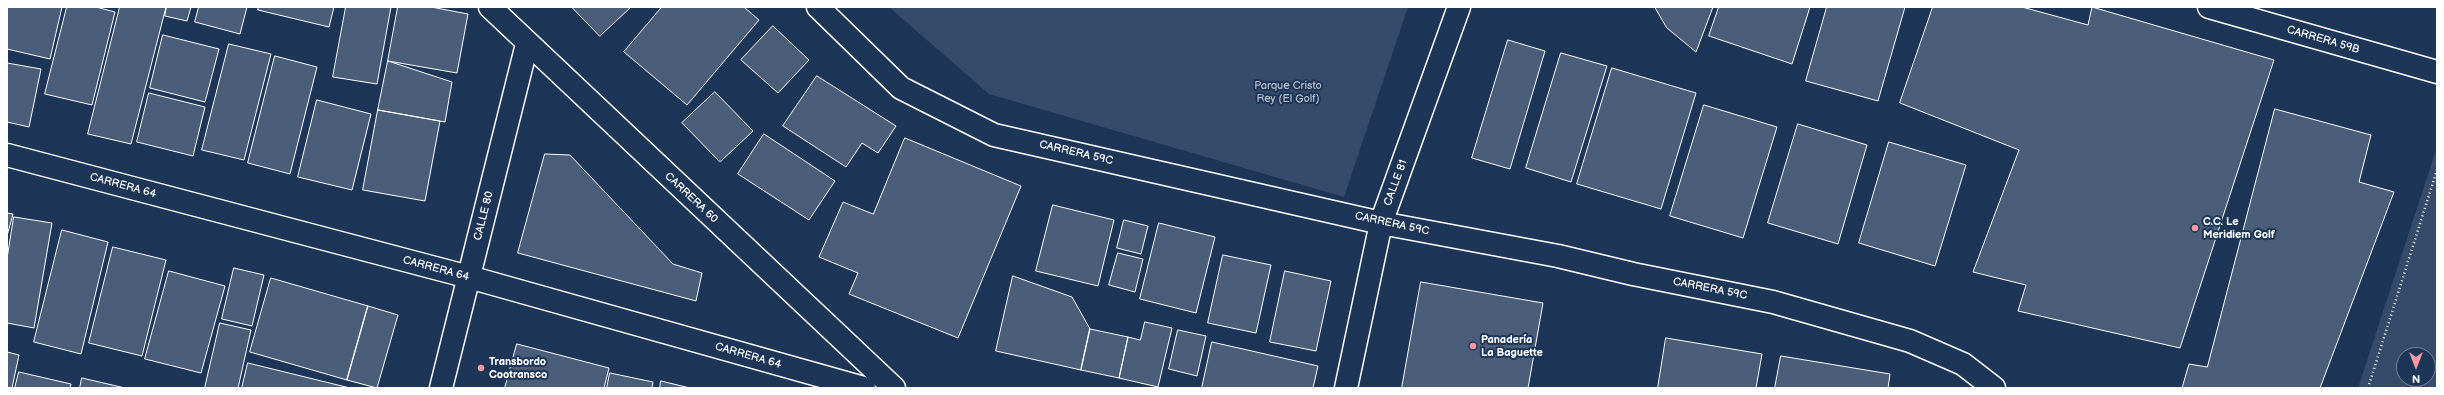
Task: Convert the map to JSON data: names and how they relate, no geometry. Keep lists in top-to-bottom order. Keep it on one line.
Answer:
{"streets":{"street":["CARRERA 59B","CARRERA 59C","CALLE 81","CARRERA 64","CARRERA 60","CALLE 80"]},"crossings":[["CARRERA 59C","CALLE 81"],["CARRERA 64","CALLE 80"],["CARRERA 60","CALLE 80"]],"parks":["Parque Cristo Rey (El Golf)"],"places":["C.C. Le Meridiem Golf","Panadería La Baguette","Transbordo Cootransco"],"north":"bottom"}
